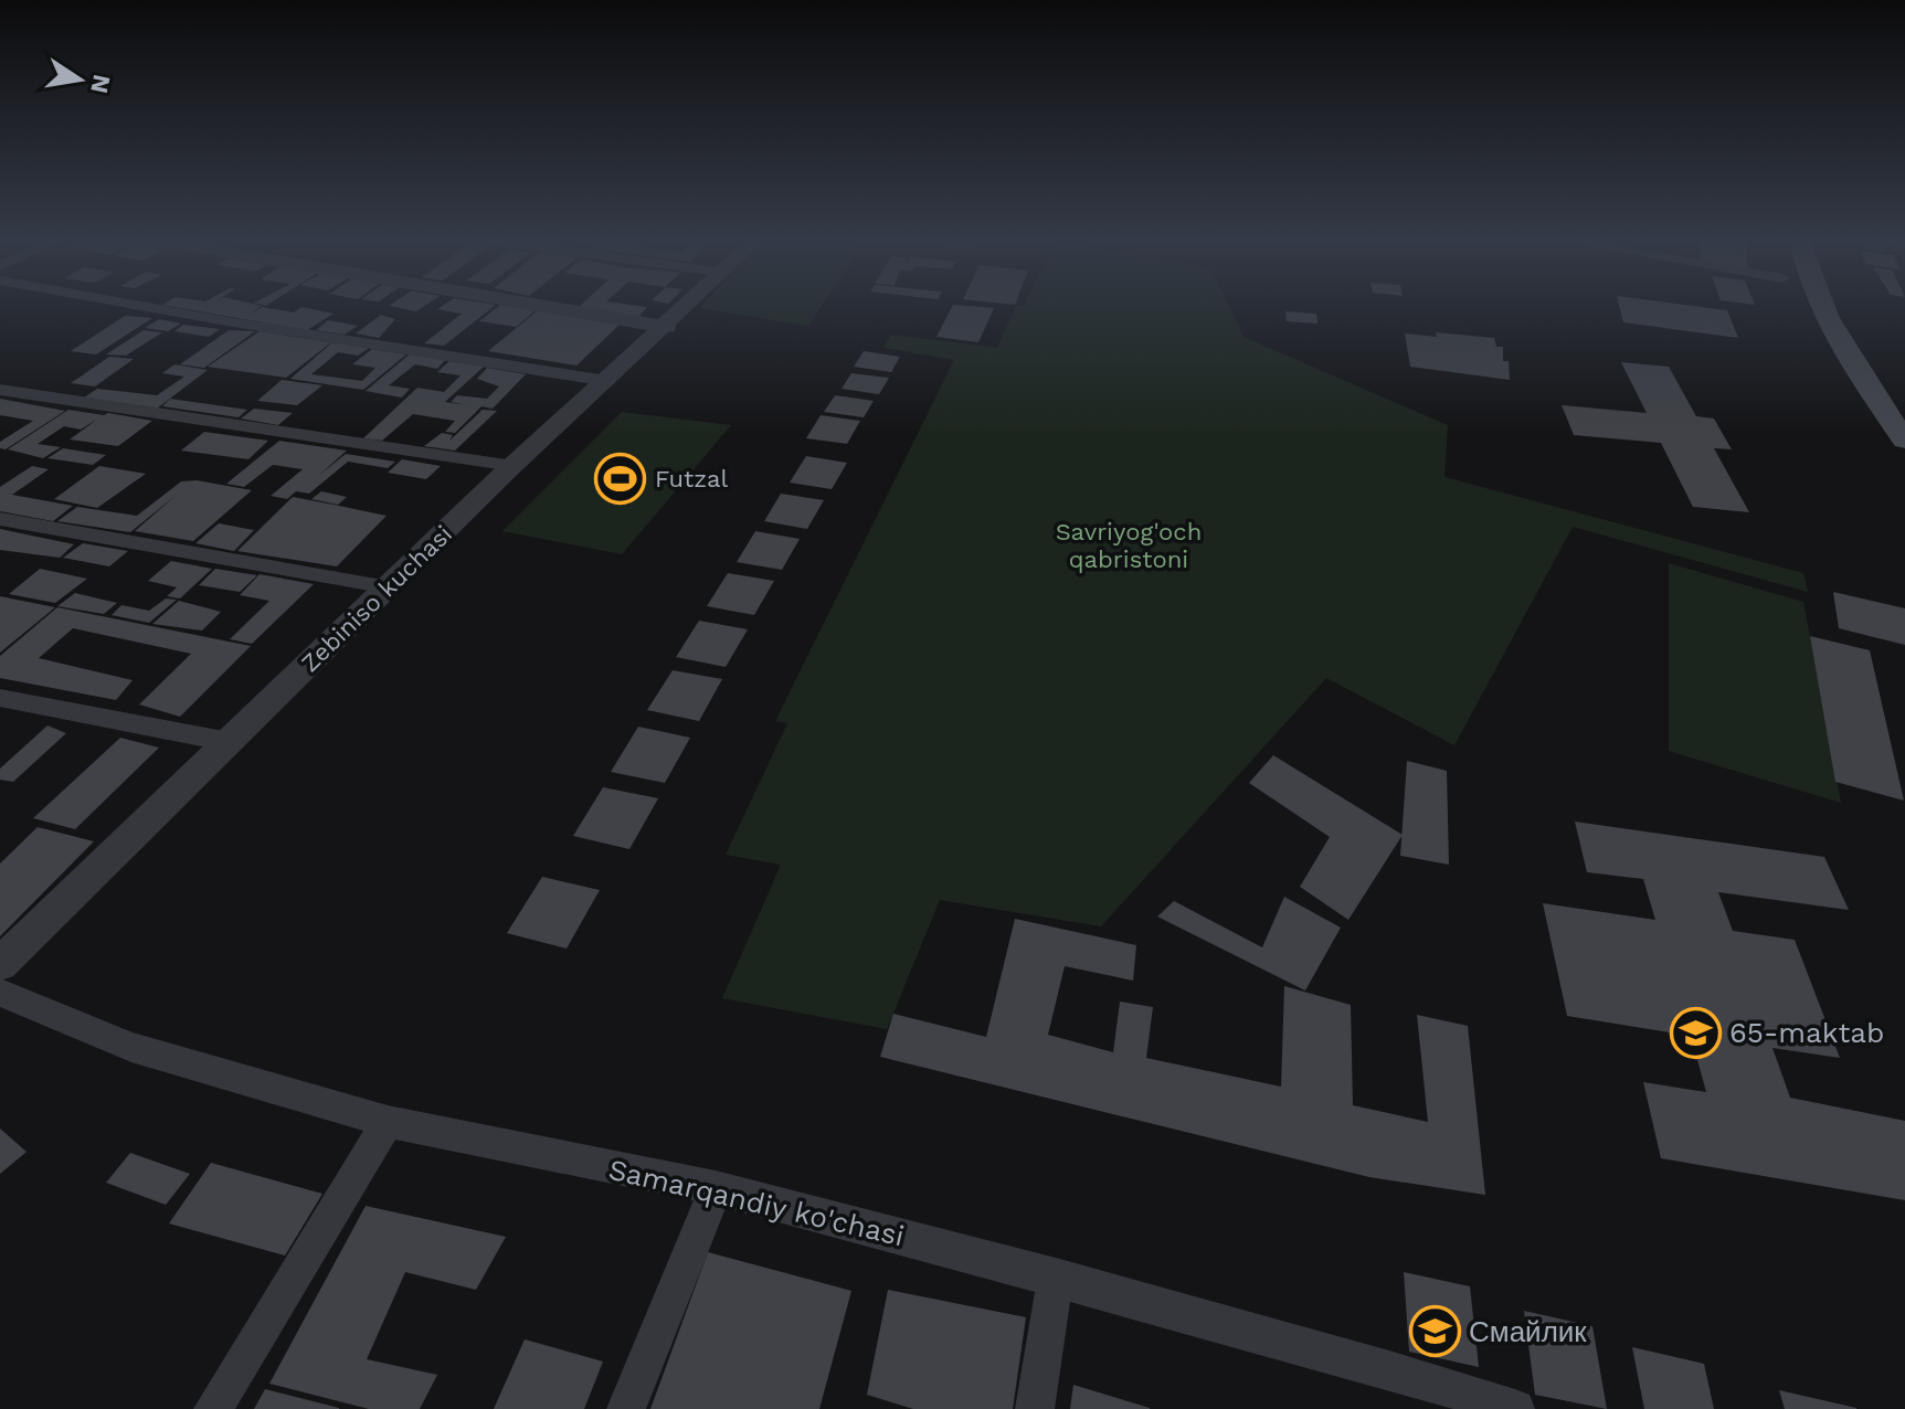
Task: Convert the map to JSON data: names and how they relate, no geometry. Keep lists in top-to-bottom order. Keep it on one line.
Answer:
{"streets":{"street":["Zebiniso kuchasi","Samarqandiy ko'chasi"]},"parks":["Savriyog'och qabristoni"],"places":{"sports":["Futzal"],"school or university":["65-maktab","Смайлик"]},"north":"right"}
